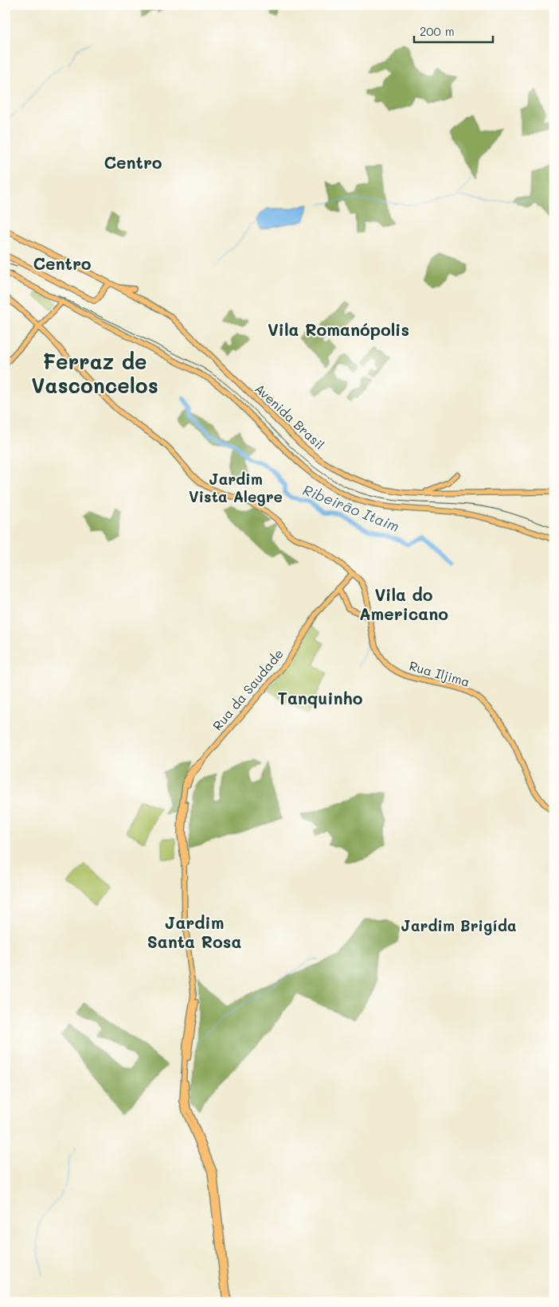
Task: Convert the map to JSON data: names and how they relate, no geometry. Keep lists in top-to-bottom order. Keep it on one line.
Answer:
{"streets":{"main road":["Avenida Brasil","Rua Iljima","Rua da Saudade"]},"crossings":[["Rua Iljima","Rua da Saudade"]],"districts":["Centro","Centro","Vila Romanópolis","Ferraz de Vasconcelos","Jardim Vista Alegre","Vila do Americano","Tanquinho","Jardim Santa Rosa","Jardim Brigída"],"water":["Ribeirão Itaim"],"scale_bar":"200 m"}
